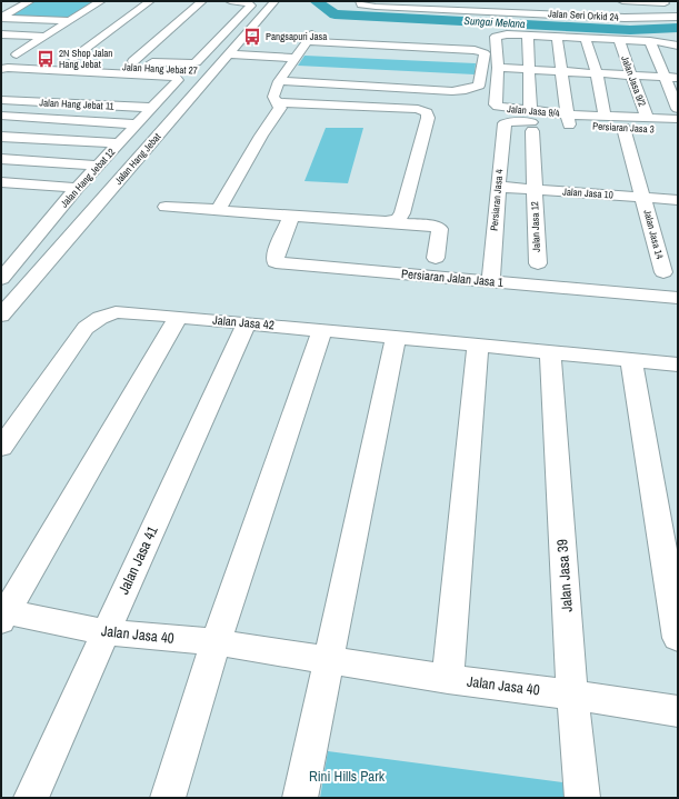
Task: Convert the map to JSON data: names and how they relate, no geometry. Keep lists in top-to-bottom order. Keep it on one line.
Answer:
{"streets":{"street":["Jalan Seri Orkid 24","Jalan Hang Jebat 27","Jalan Jasa 9/2","Jalan Hang Jebat 11","Jalan Jasa 9/4","Persiaran Jasa 3","Jalan Hang Jebat","Jalan Hang Jebat 12","Jalan Jasa 10","Persiaran Jasa 4","Jalan Jasa 12","Jalan Jasa 14","Persiaran Jalan Jasa 1","Jalan Jasa 42","Jalan Jasa 41","Jalan Jasa 39","Jalan Jasa 40"]},"crossings":[["Jalan Hang Jebat 27","Jalan Hang Jebat"],["Jalan Hang Jebat 27","Jalan Hang Jebat 12"],["Jalan Hang Jebat 11","Jalan Hang Jebat 12"],["Jalan Jasa 9/4","Persiaran Jasa 3"],["Persiaran Jasa 3","Persiaran Jasa 4"],["Persiaran Jasa 3","Jalan Jasa 14"],["Jalan Jasa 10","Persiaran Jasa 4"],["Jalan Jasa 10","Jalan Jasa 12"],["Jalan Jasa 10","Jalan Jasa 14"],["Persiaran Jasa 4","Persiaran Jalan Jasa 1"],["Jalan Jasa 42","Jalan Jasa 41"],["Jalan Jasa 42","Jalan Jasa 39"],["Jalan Jasa 41","Jalan Jasa 40"],["Jalan Jasa 39","Jalan Jasa 40"]],"water":["Sungai Melana"],"parks":["Rini Hills Park"],"places":{"bus stop":["Pangsapuri Jasa","2N Shop Jalan Hang Jebat"]}}
